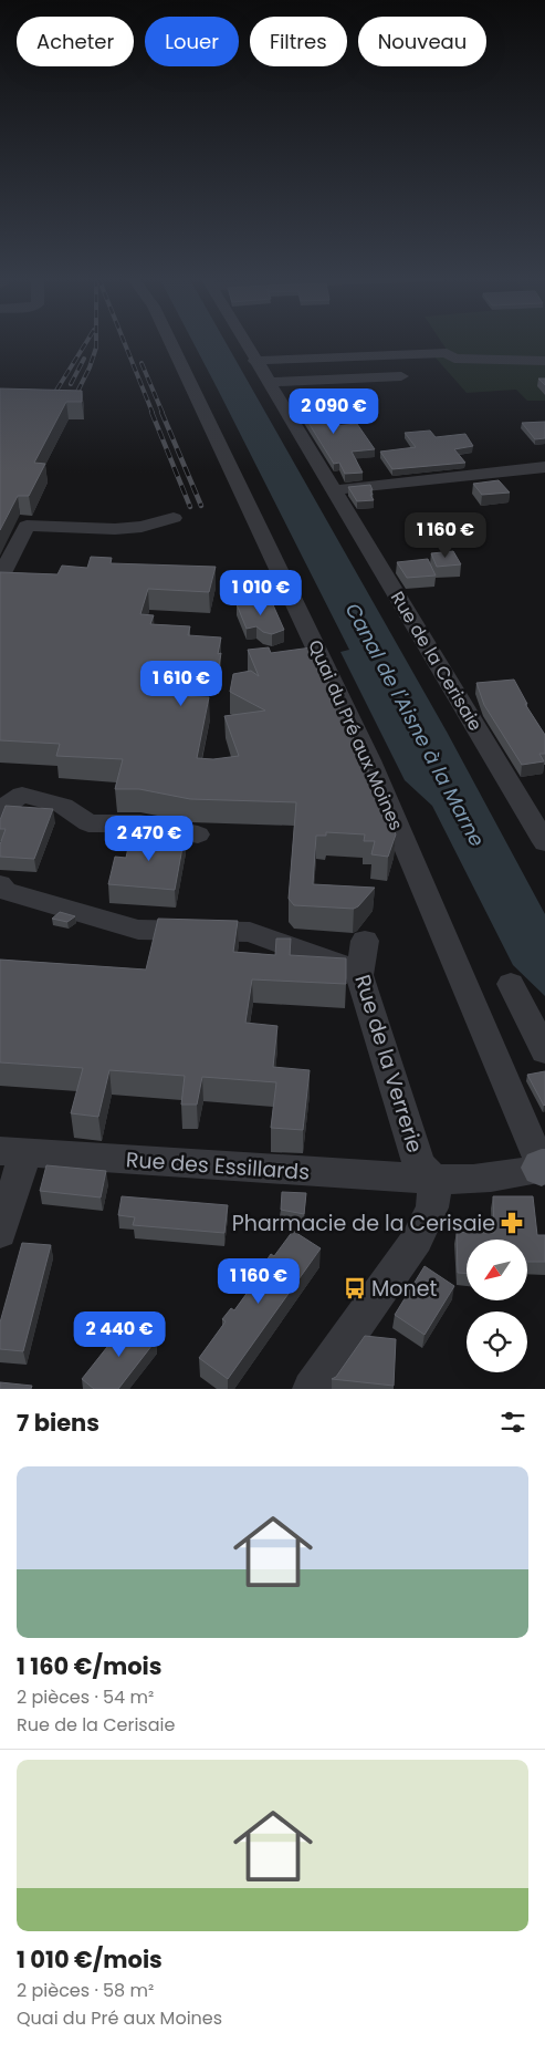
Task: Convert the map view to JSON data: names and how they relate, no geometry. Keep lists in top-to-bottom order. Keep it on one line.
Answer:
{"streets":{"street":["Rue de la Cerisaie","Quai du Pré aux Moines","Rue de la Verrerie","Rue des Essillards"]},"crossings":[["Quai du Pré aux Moines","Rue des Essillards"],["Rue de la Verrerie","Rue des Essillards"]],"water":["Canal de l'Aisne à la Marne"],"places":{"pharmacy":["Pharmacie de la Cerisaie"],"bus stop":["Monet"]},"north":"bottom left","page":{"chip":["Acheter","Louer","Filtres","Nouveau"],"price":["2 090 €","1 160 €","1 010 €","1 610 €","2 470 €","1 160 €","2 440 €"],"heading":"7 biens","list":[{"name":"1 160 €/mois","note":"2 pièces · 54 m² · Rue de la Cerisaie"},{"name":"1 010 €/mois","note":"2 pièces · 58 m² · Quai du Pré aux Moines"}]}}
